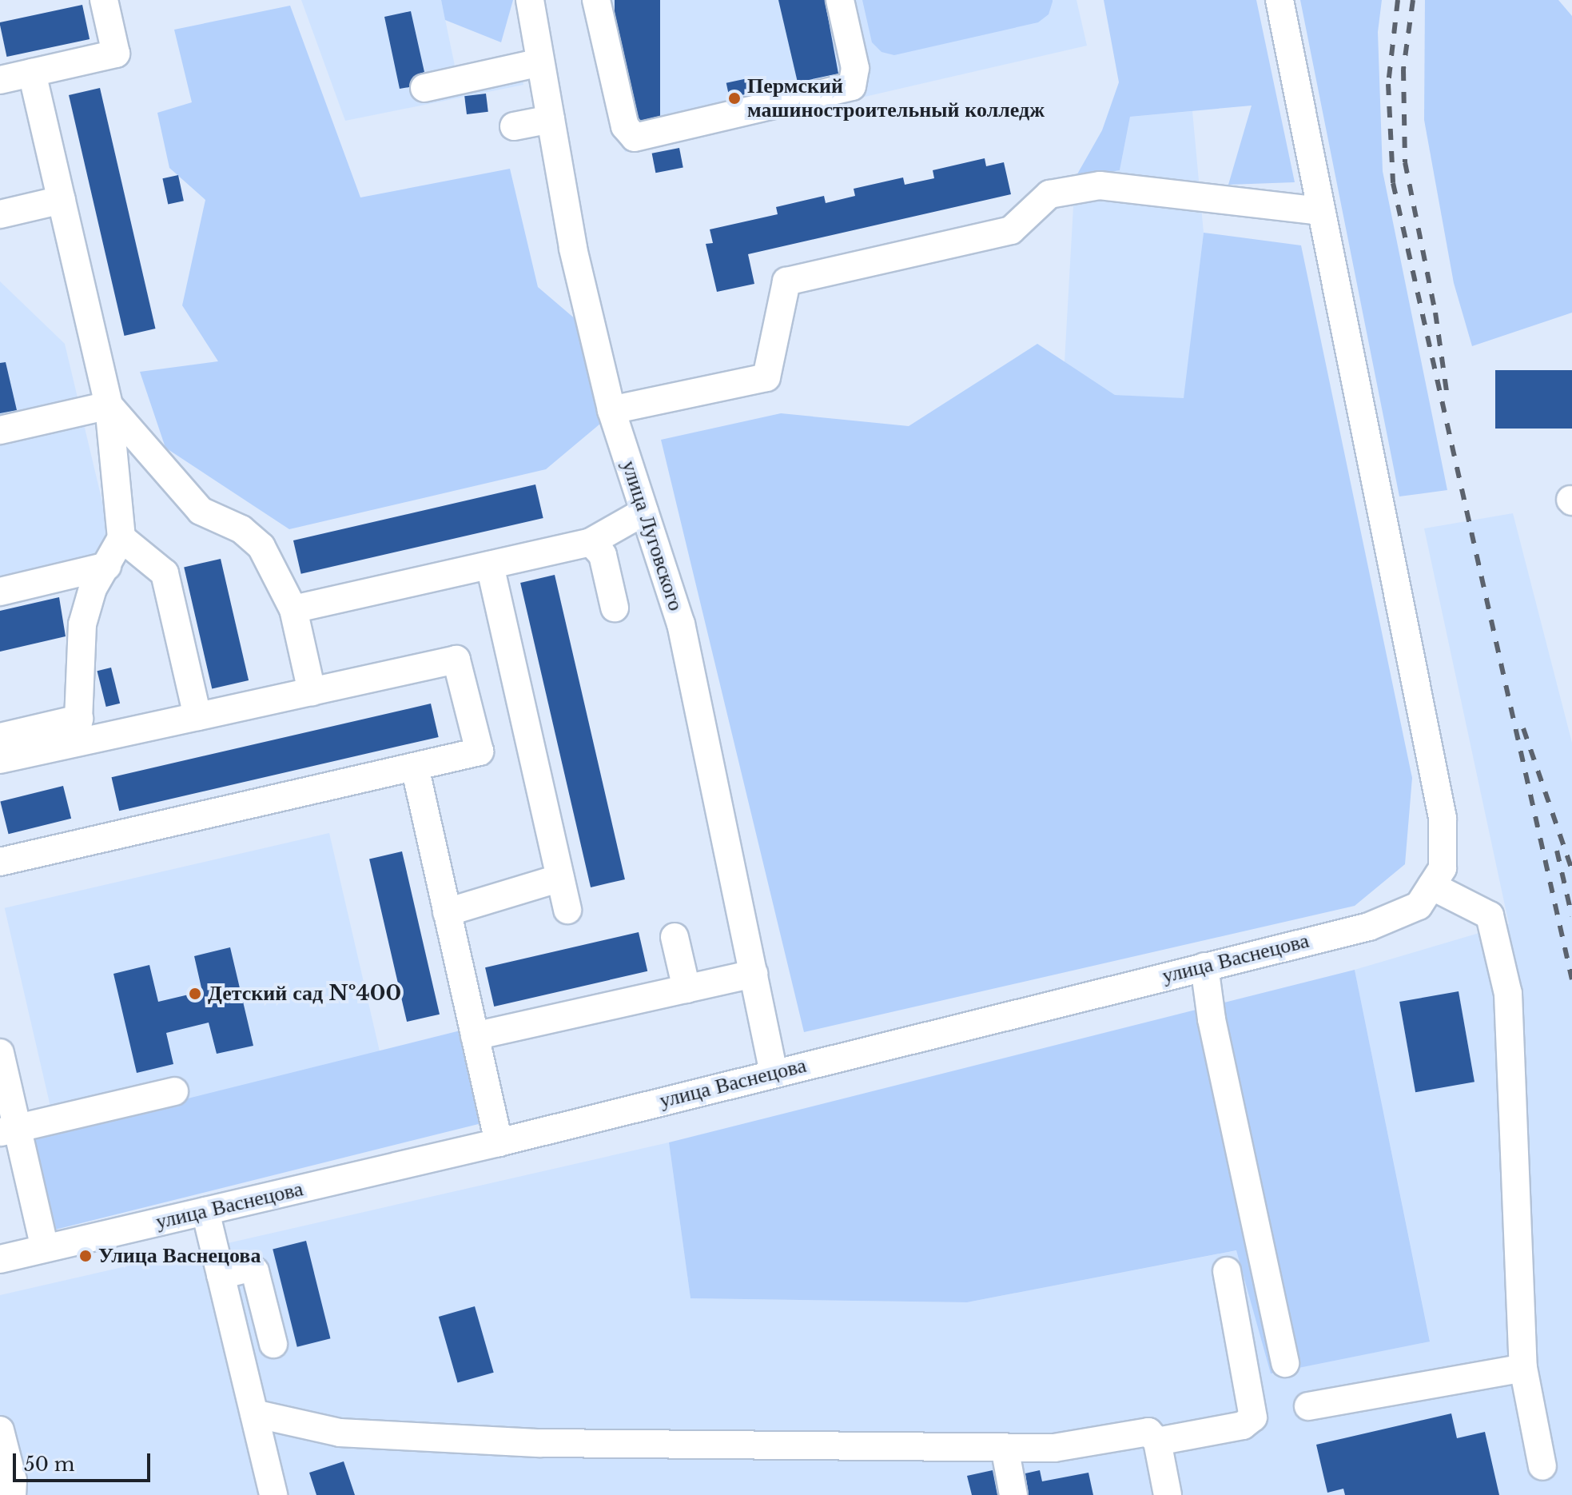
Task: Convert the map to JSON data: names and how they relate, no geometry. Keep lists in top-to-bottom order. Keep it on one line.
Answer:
{"streets":{"street":["улица Луговского","улица Васнецова"]},"crossings":[["улица Луговского","улица Васнецова"]],"places":["Пермский машиностроительный колледж","Детский сад №400","Улица Васнецова"],"scale_bar":"50 m"}
